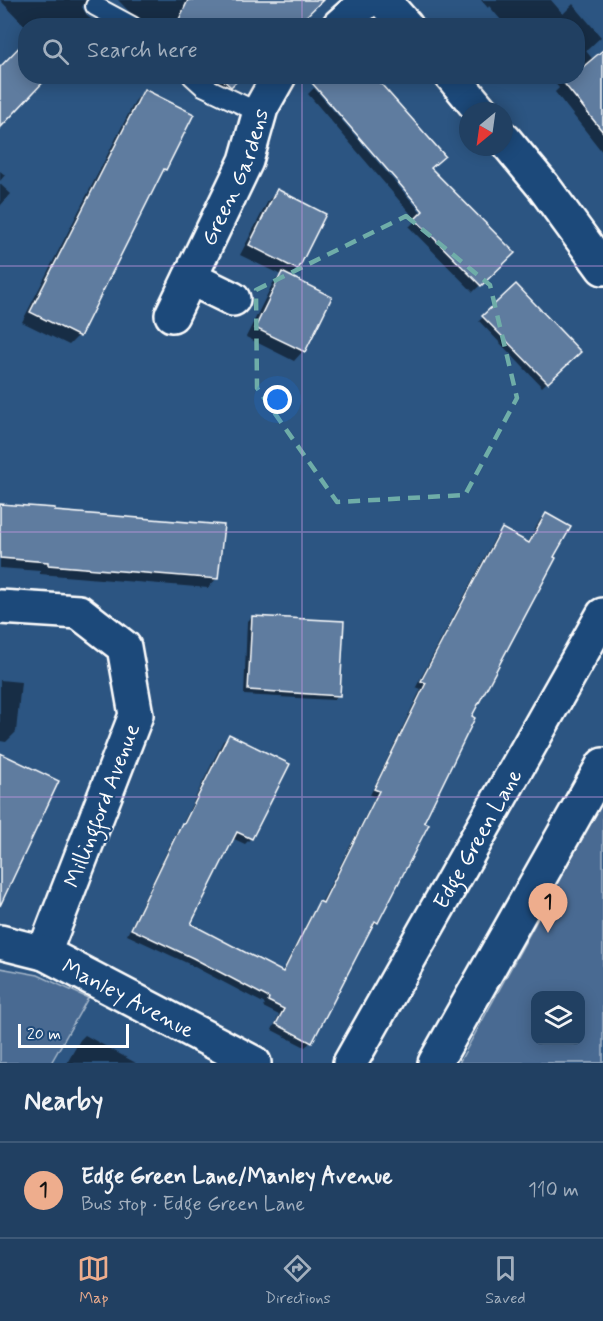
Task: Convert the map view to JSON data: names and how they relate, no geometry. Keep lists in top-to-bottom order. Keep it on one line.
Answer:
{"streets":{"street":["Green Gardens","Millingford Avenue","Edge Green Lane","Manley Avenue"]},"crossings":[["Millingford Avenue","Manley Avenue"]],"scale_bar":"20 m","north":"bottom left","page":{"search":"Search here","pins":"1","scale":"20 m","heading":"Nearby","list":[{"mark":"1","name":"Edge Green Lane/Manley Avenue","note":"Bus stop · Edge Green Lane","value":"110 m"}],"nav":["Map","Directions","Saved"]}}
